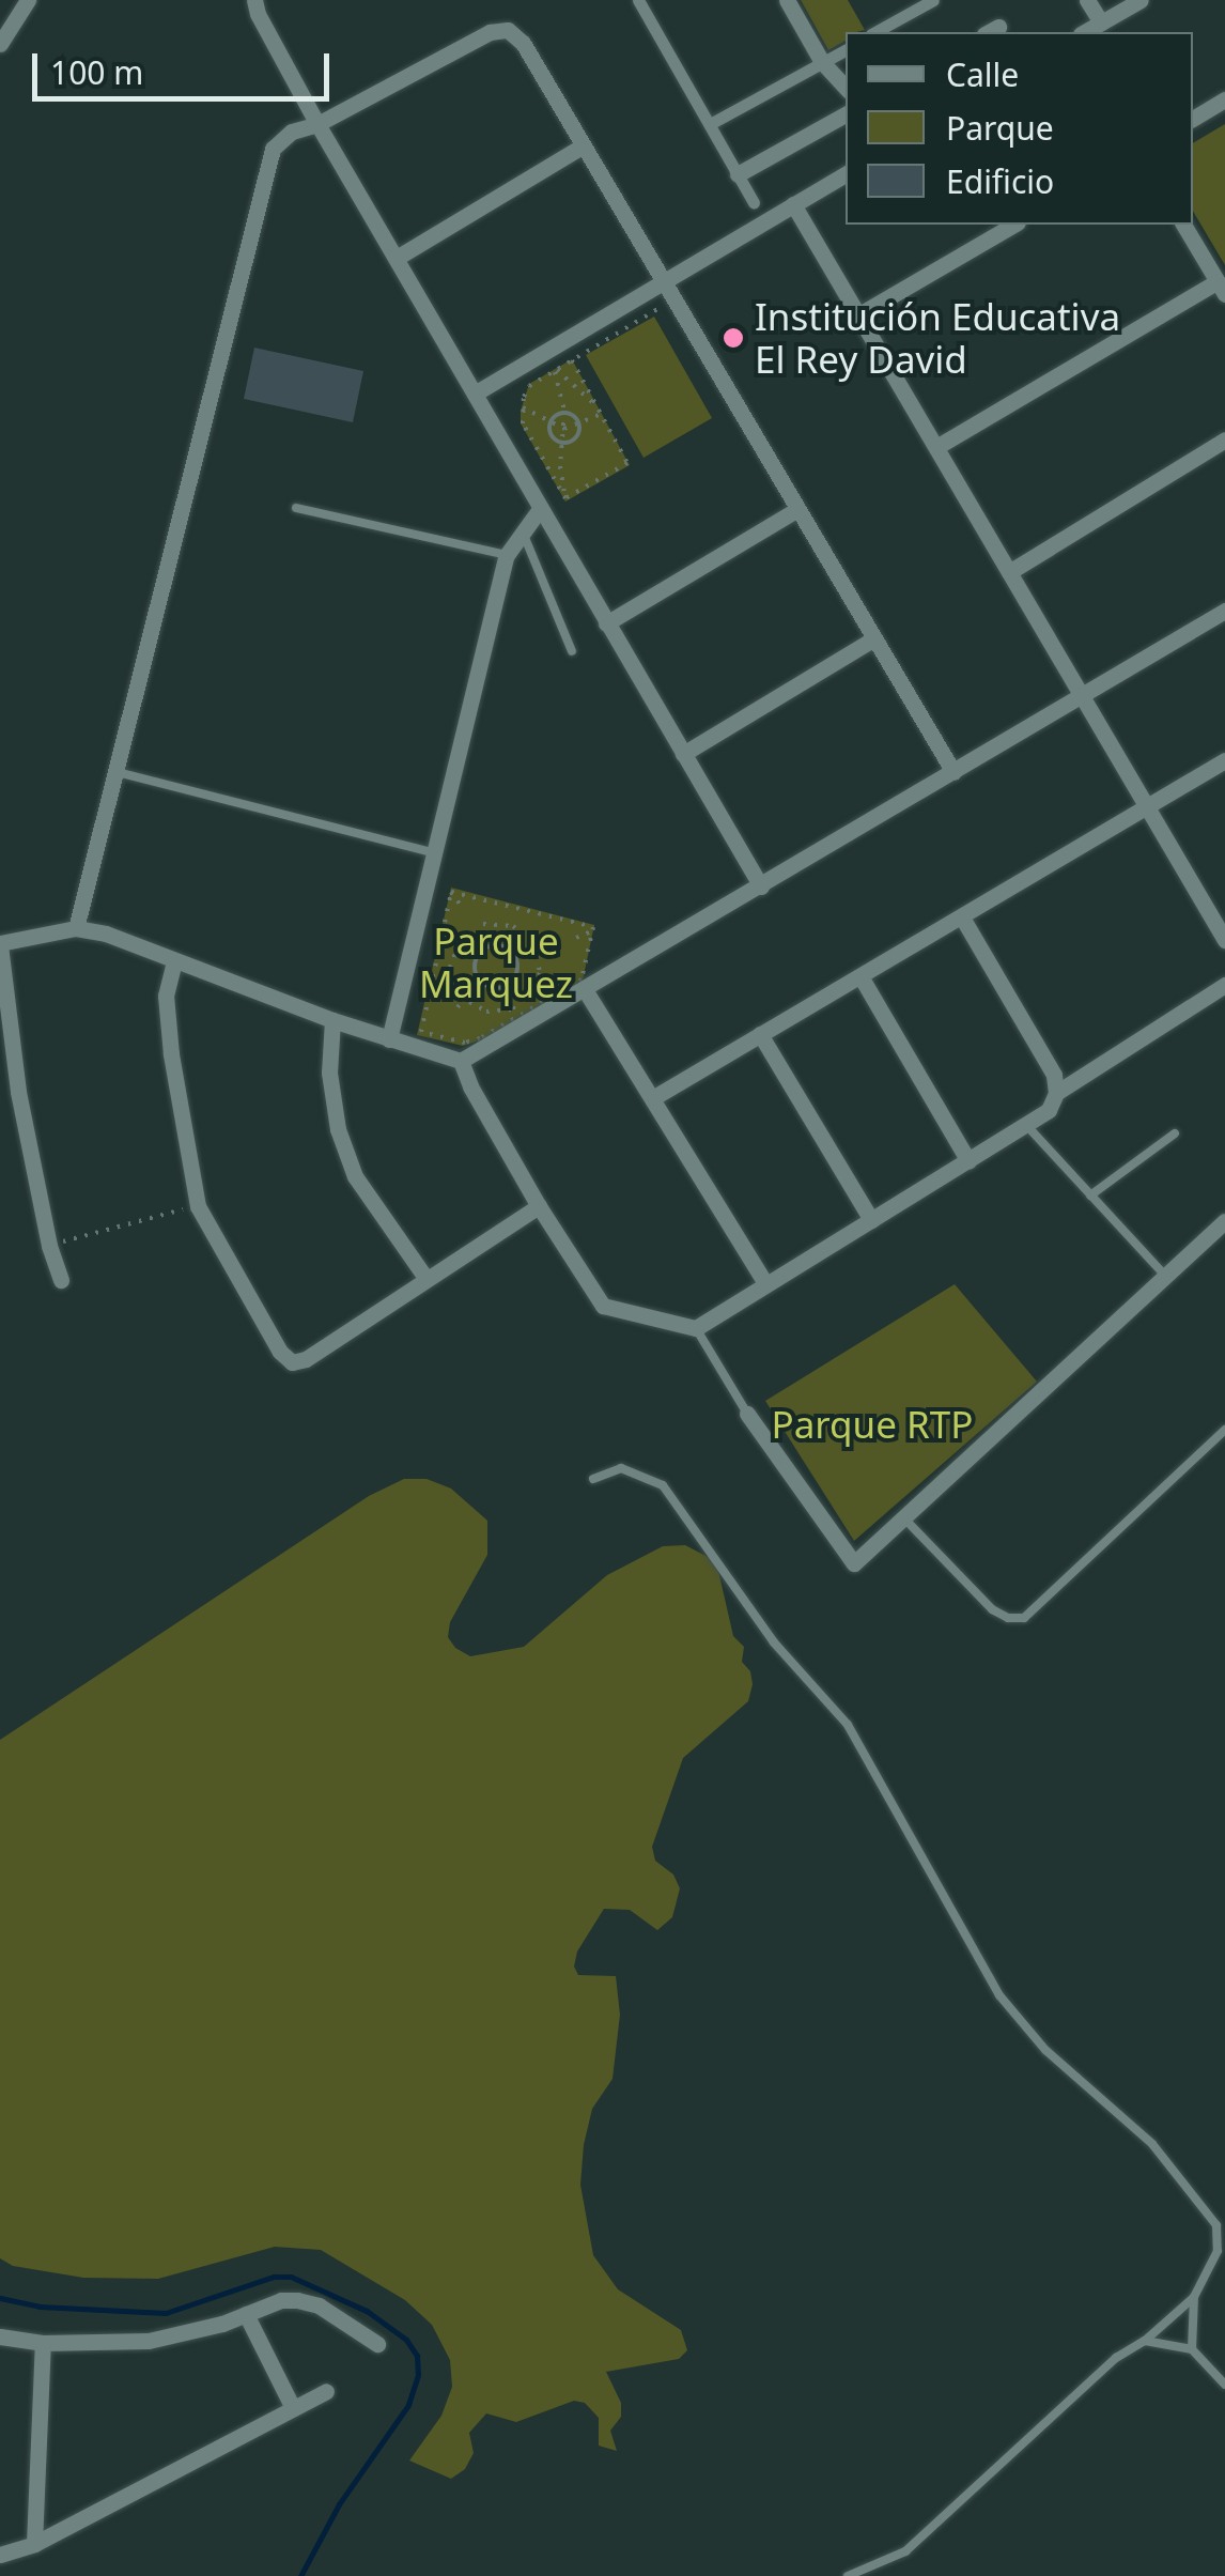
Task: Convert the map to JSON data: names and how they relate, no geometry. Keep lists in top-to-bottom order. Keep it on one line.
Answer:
{"parks":["Parque Marquez","Parque RTP"],"places":["Institución Educativa El Rey David"],"legend":["Calle","Parque","Edificio"],"scale_bar":"100 m"}
